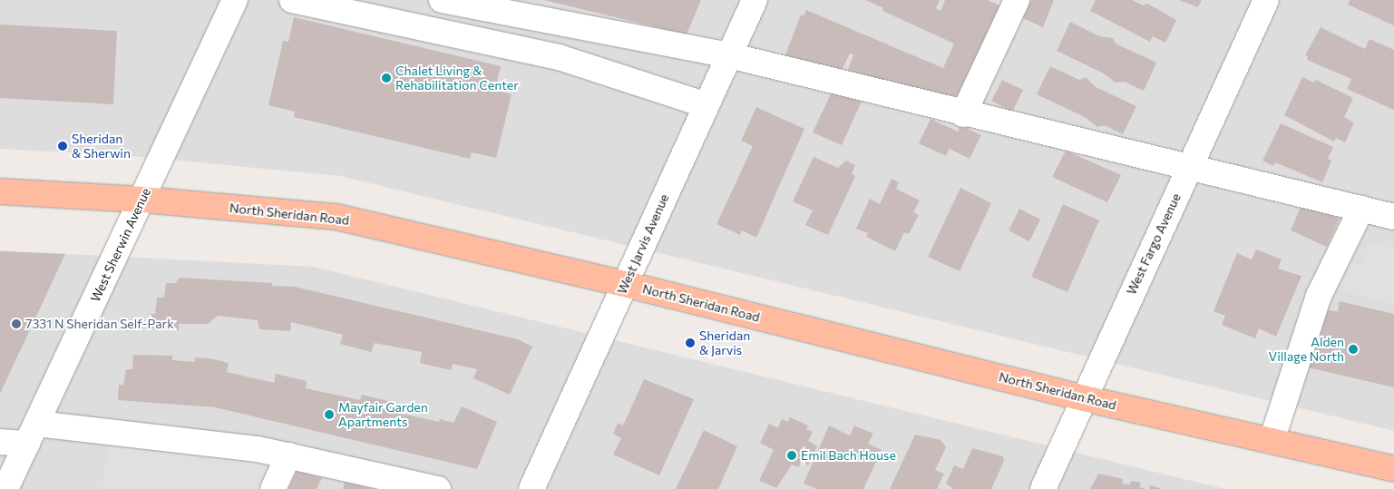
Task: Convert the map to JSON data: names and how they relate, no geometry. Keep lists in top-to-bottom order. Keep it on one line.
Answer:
{"streets":{"main road":["North Sheridan Road"],"street":["West Jarvis Avenue","West Fargo Avenue","West Sherwin Avenue"]},"crossings":[["North Sheridan Road","West Jarvis Avenue"],["North Sheridan Road","West Fargo Avenue"],["North Sheridan Road","West Sherwin Avenue"]],"places":["Chalet Living & Rehabilitation Center","Sheridan & Sherwin","7331 N Sheridan Self-Park","Sheridan & Jarvis","Alden Village North","Mayfair Garden Apartments","Emil Bach House"]}
